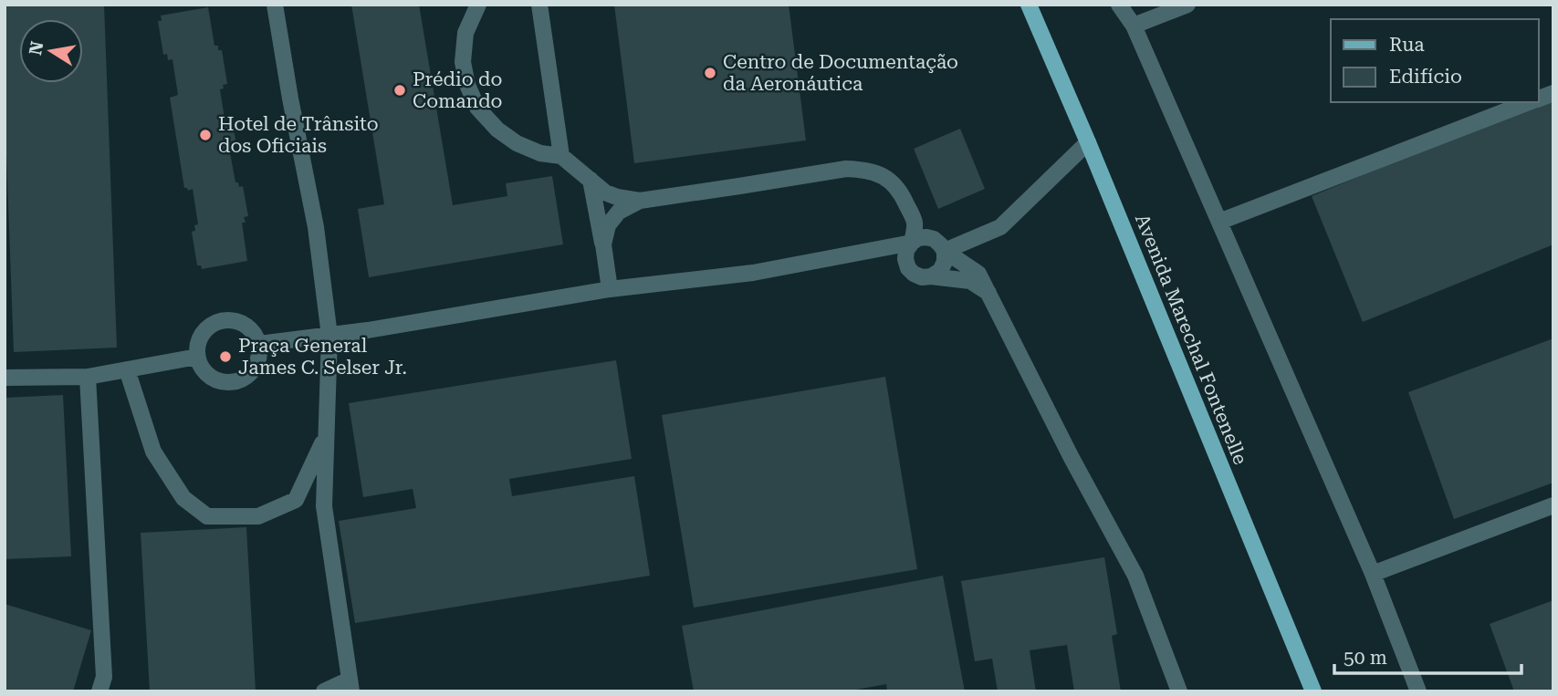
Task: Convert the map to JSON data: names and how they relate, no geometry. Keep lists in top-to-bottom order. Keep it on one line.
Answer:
{"streets":{"main road":["Avenida Marechal Fontenelle"]},"places":["Centro de Documentação da Aeronáutica","Prédio do Comando","Hotel de Trânsito dos Oficiais","Praça General James C. Selser Jr."],"legend":["Rua","Edifício"],"scale_bar":"50 m","north":"left"}
